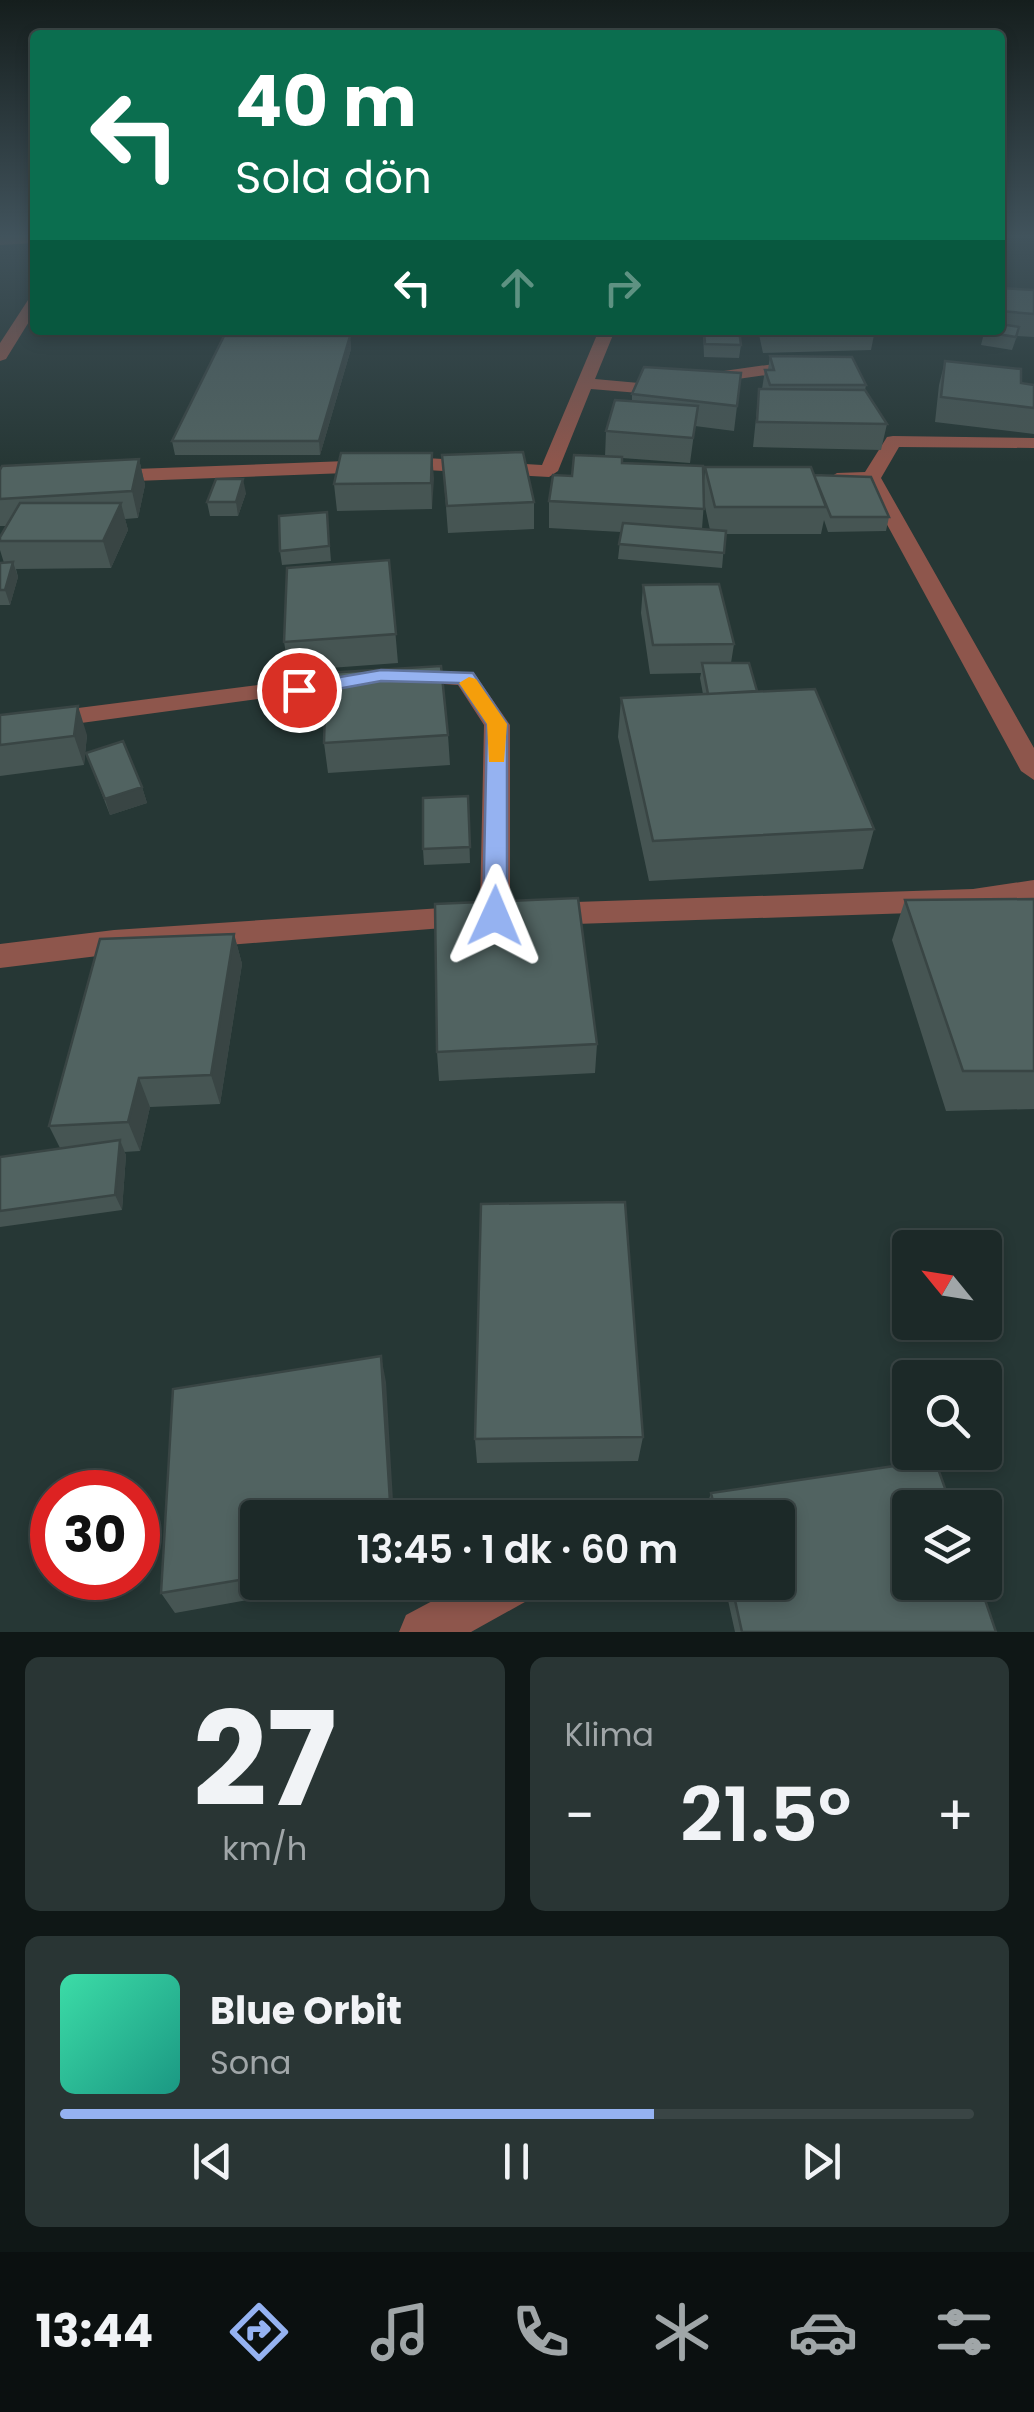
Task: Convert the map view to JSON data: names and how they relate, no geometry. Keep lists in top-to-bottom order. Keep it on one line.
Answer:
{"north":"top left","page":{"turn":["40 m","Sola dön"],"limit":"30","trip":"13:45 · 1 dk · 60 m","tile":[["27","km/h"],"Klima"],"heat":["−","21.5°","+"],"song":["Blue Orbit","Sona"],"tabs":"13:44"}}
